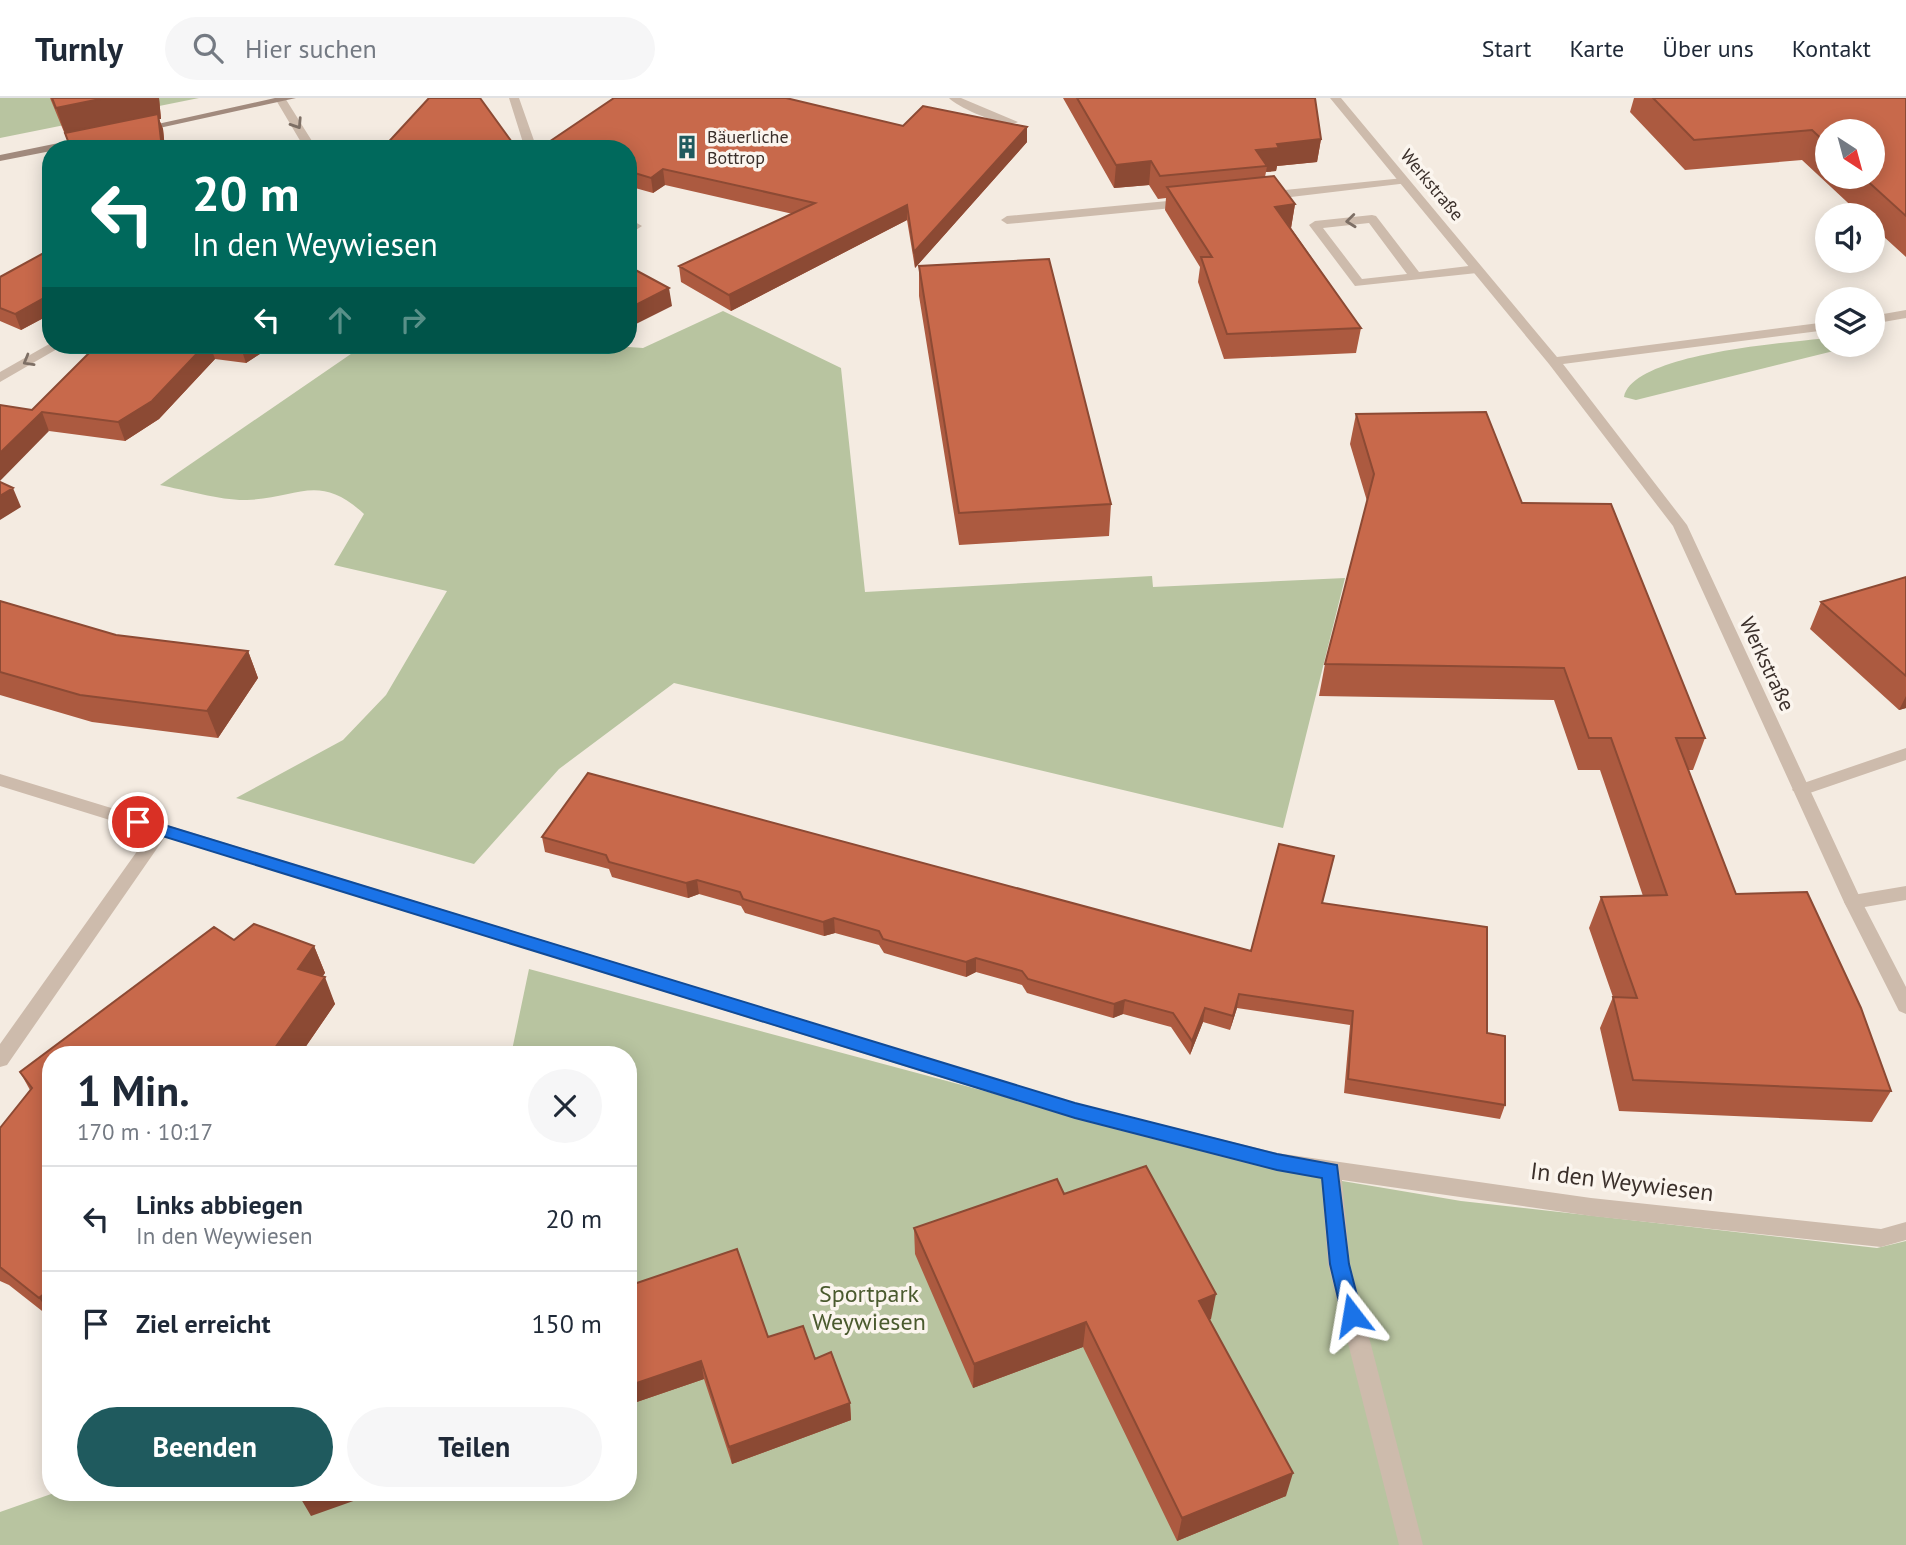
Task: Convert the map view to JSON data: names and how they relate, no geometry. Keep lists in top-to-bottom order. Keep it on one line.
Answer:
{"streets":{"street":["Werkstraße","In den Weywiesen"]},"parks":["Sportpark Weywiesen"],"places":{"building":["Bäuerliche Bottrop"]},"north":"bottom right","page":{"header":"Turnly","search":"Hier suchen","nav":["Start","Karte","Über uns","Kontakt"],"turn":["20 m","In den Weywiesen"],"heading":["1 Min.","170 m · 10:17"],"list":[{"name":"Links abbiegen","note":"In den Weywiesen","value":"20 m"},{"name":"Ziel erreicht","value":"150 m"}],"buttons":["Beenden","Teilen"]}}
